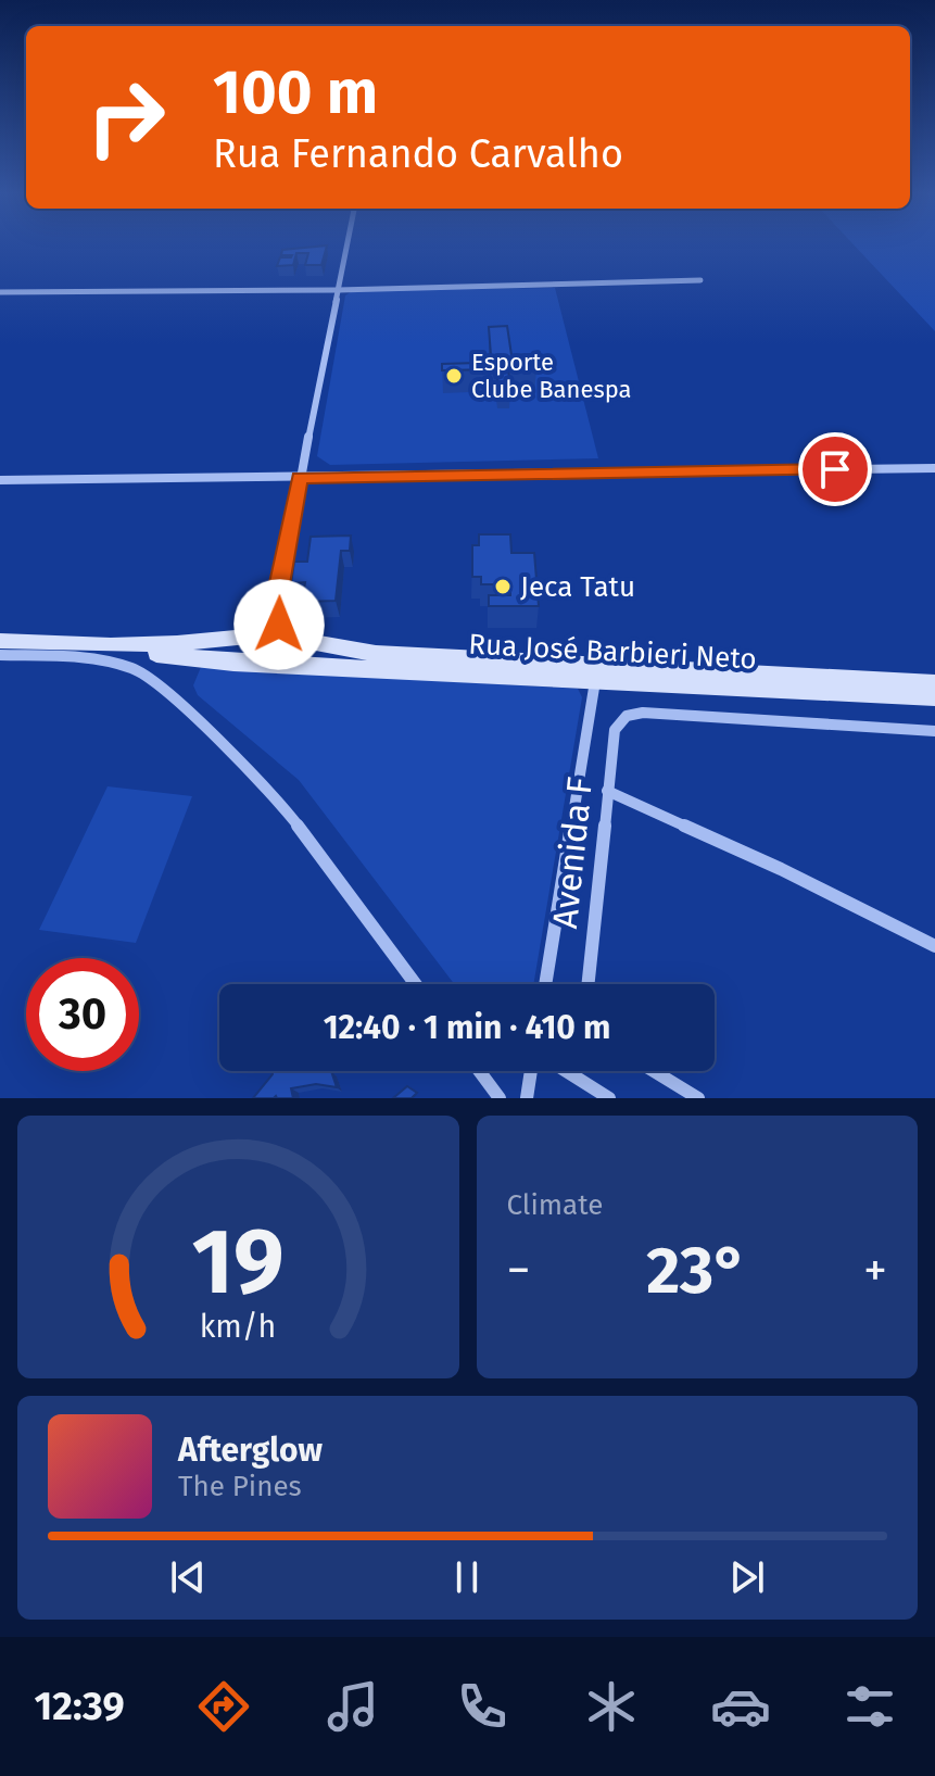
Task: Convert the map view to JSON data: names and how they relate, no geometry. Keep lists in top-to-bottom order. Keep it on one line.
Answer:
{"streets":{"main road":["Rua José Barbieri Neto"],"street":["Avenida F"]},"places":["Esporte Clube Banespa","Jeca Tatu"],"page":{"turn":["100 m","Rua Fernando Carvalho"],"limit":"30","trip":"12:40 · 1 min · 410 m","tile":"Climate","heat":["−","23°","+"],"song":["Afterglow","The Pines"],"tabs":"12:39","gauge":["19","km/h"]}}
